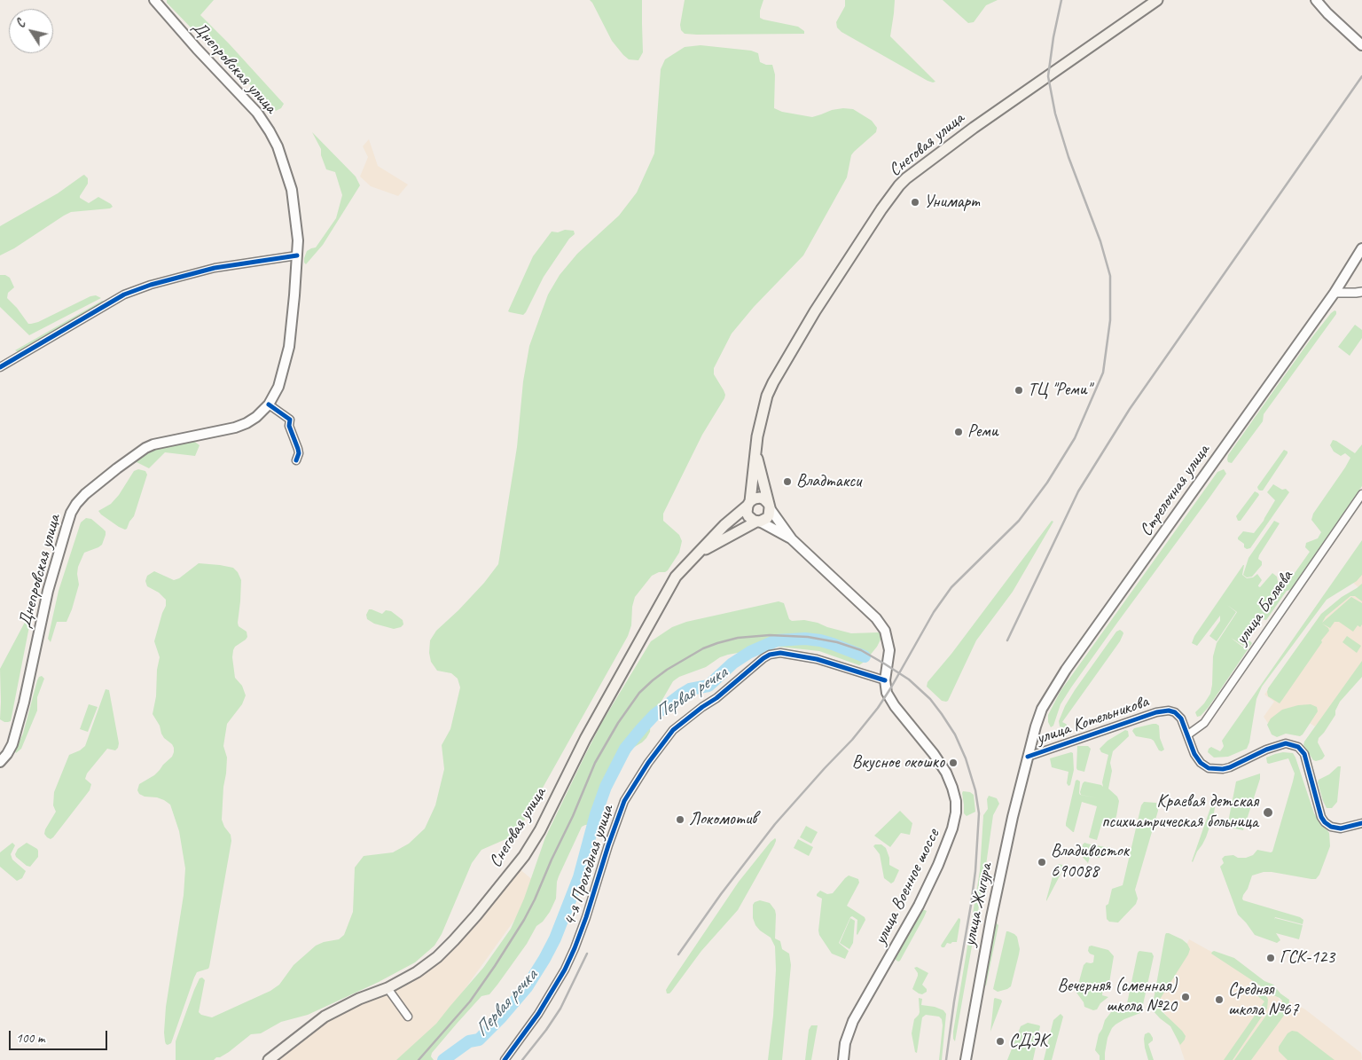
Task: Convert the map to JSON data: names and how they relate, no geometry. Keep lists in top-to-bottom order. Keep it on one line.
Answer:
{"streets":{"main road":["Днепровская улица","Снеговая улица","Стрелочная улица","улица Военное шоссе","улица Жигура"],"street":["улица Баляева","улица Котельникова","4-я Проходная улица"]},"crossings":[["Снеговая улица","улица Военное шоссе"],["Стрелочная улица","улица Котельникова"],["Стрелочная улица","улица Жигура"],["улица Баляева","улица Котельникова"],["улица Котельникова","улица Жигура"],["4-я Проходная улица","улица Военное шоссе"]],"water":["Первая речка"],"places":["Унимарт","ТЦ \"Реми\"","Реми","Владтакси","Вкусное окошко","Краевая детская психиатрическая больница","Локомотив","Владивосток 690088","ГСК-123","Вечерняя (сменная) школа №20","Средняя школа №67","СДЭК"],"scale_bar":"100 m","north":"top left"}
